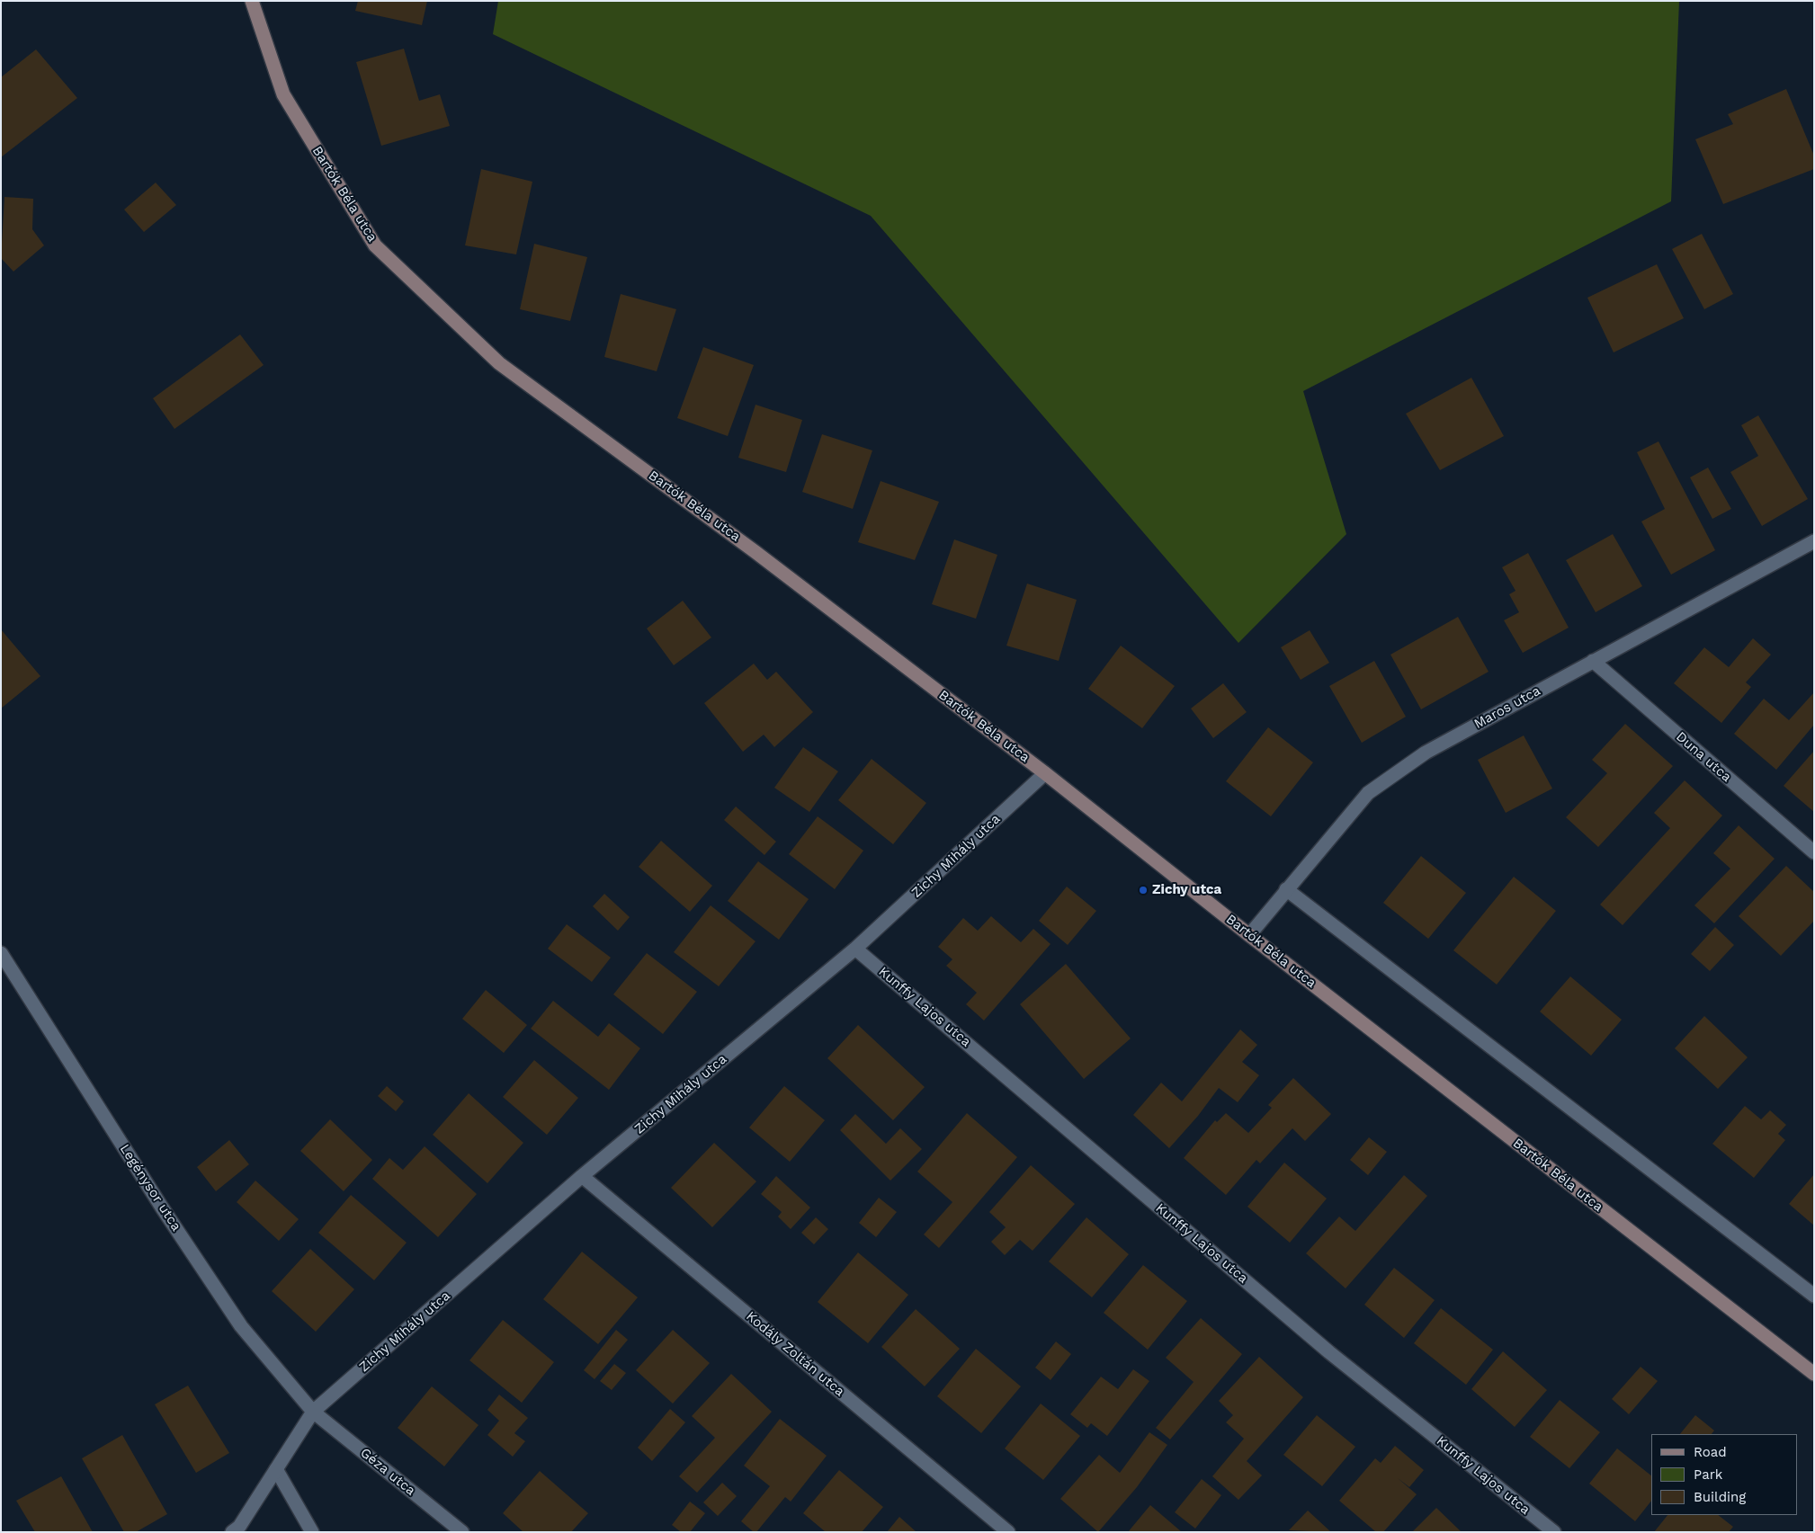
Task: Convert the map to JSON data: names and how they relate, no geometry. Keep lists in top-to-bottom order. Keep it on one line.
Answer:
{"streets":{"street":["Bartók Béla utca","Maros utca","Duna utca","Zichy Mihály utca","Kunffy Lajos utca","Legénysor utca","Kodály Zoltán utca","Géza utca"]},"crossings":[["Bartók Béla utca","Maros utca"],["Bartók Béla utca","Zichy Mihály utca"],["Maros utca","Duna utca"],["Zichy Mihály utca","Kunffy Lajos utca"],["Zichy Mihály utca","Legénysor utca"],["Zichy Mihály utca","Kodály Zoltán utca"],["Zichy Mihály utca","Géza utca"],["Legénysor utca","Géza utca"]],"places":["Zichy utca"],"legend":["Road","Park","Building"]}
